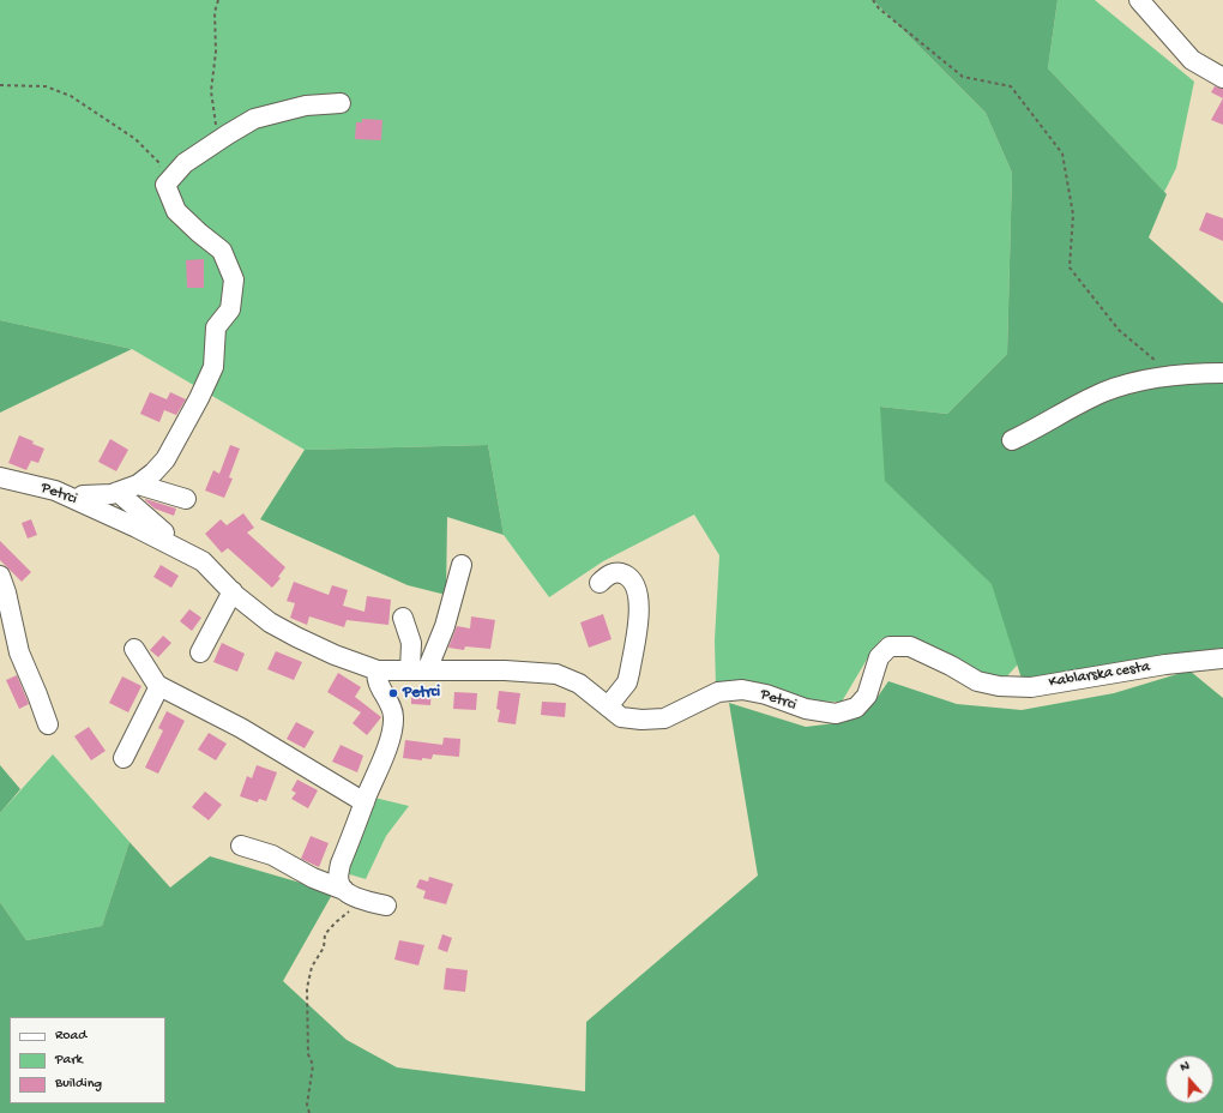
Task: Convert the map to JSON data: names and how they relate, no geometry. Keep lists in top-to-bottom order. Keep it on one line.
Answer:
{"streets":{"street":["Petrci","Kablarska cesta"]},"crossings":[["Petrci","Kablarska cesta"]],"places":["Petrci"],"legend":["Road","Park","Building"],"north":"top"}
